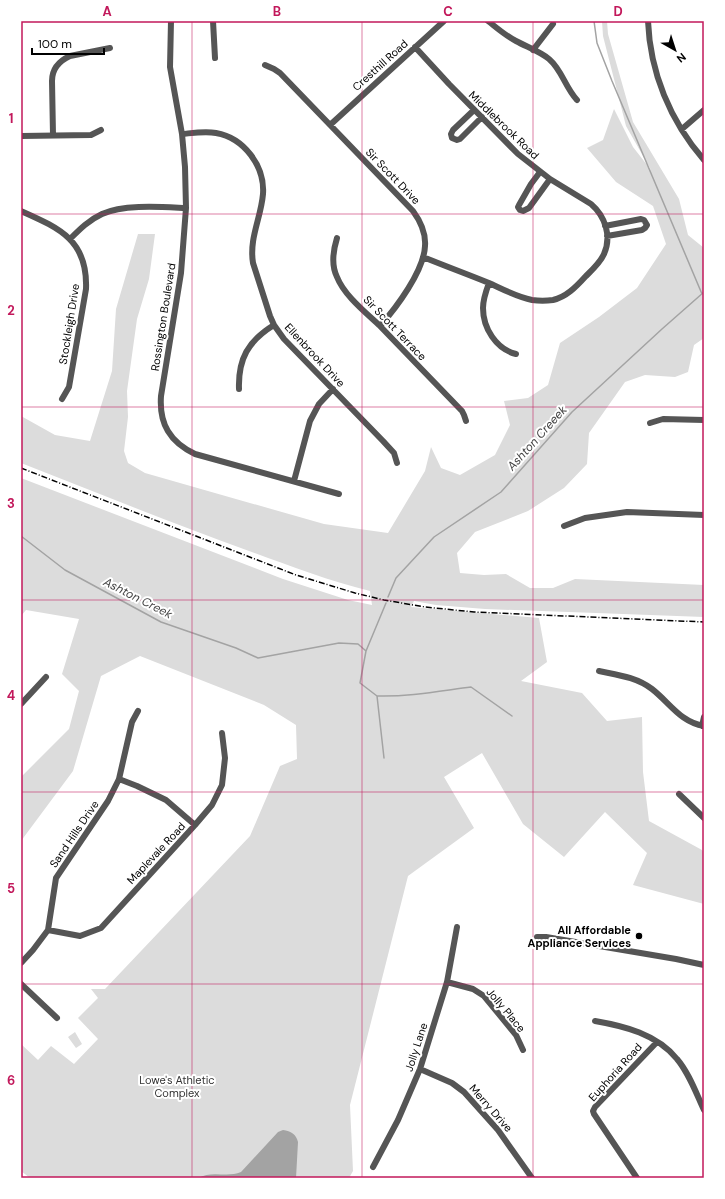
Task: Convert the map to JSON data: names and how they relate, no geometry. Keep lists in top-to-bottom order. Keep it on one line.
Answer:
{"streets":{"street":["Cresthill Road","Middlebrook Road","Sir Scott Drive","Rossington Boulevard","Stockleigh Drive","Sir Scott Terrace","Ellenbrook Drive","Sand Hills Drive","Maplevale Road","Jolly Place","Jolly Lane","Euphoria Road","Merry Drive"]},"crossings":[["Cresthill Road","Middlebrook Road"],["Cresthill Road","Sir Scott Drive"],["Middlebrook Road","Sir Scott Drive"],["Sir Scott Drive","Sir Scott Terrace"],["Rossington Boulevard","Ellenbrook Drive"],["Sand Hills Drive","Maplevale Road"],["Jolly Place","Jolly Lane"],["Jolly Lane","Merry Drive"]],"water":["Ashton Creeek","Ashton Creek"],"parks":["Lowe's Athletic Complex"],"places":["All Affordable Appliance Services"],"scale_bar":"100 m","north":"bottom right","grid":{"columns":["A","B","C","D"],"rows":["1","2","3","4","5","6"]}}
